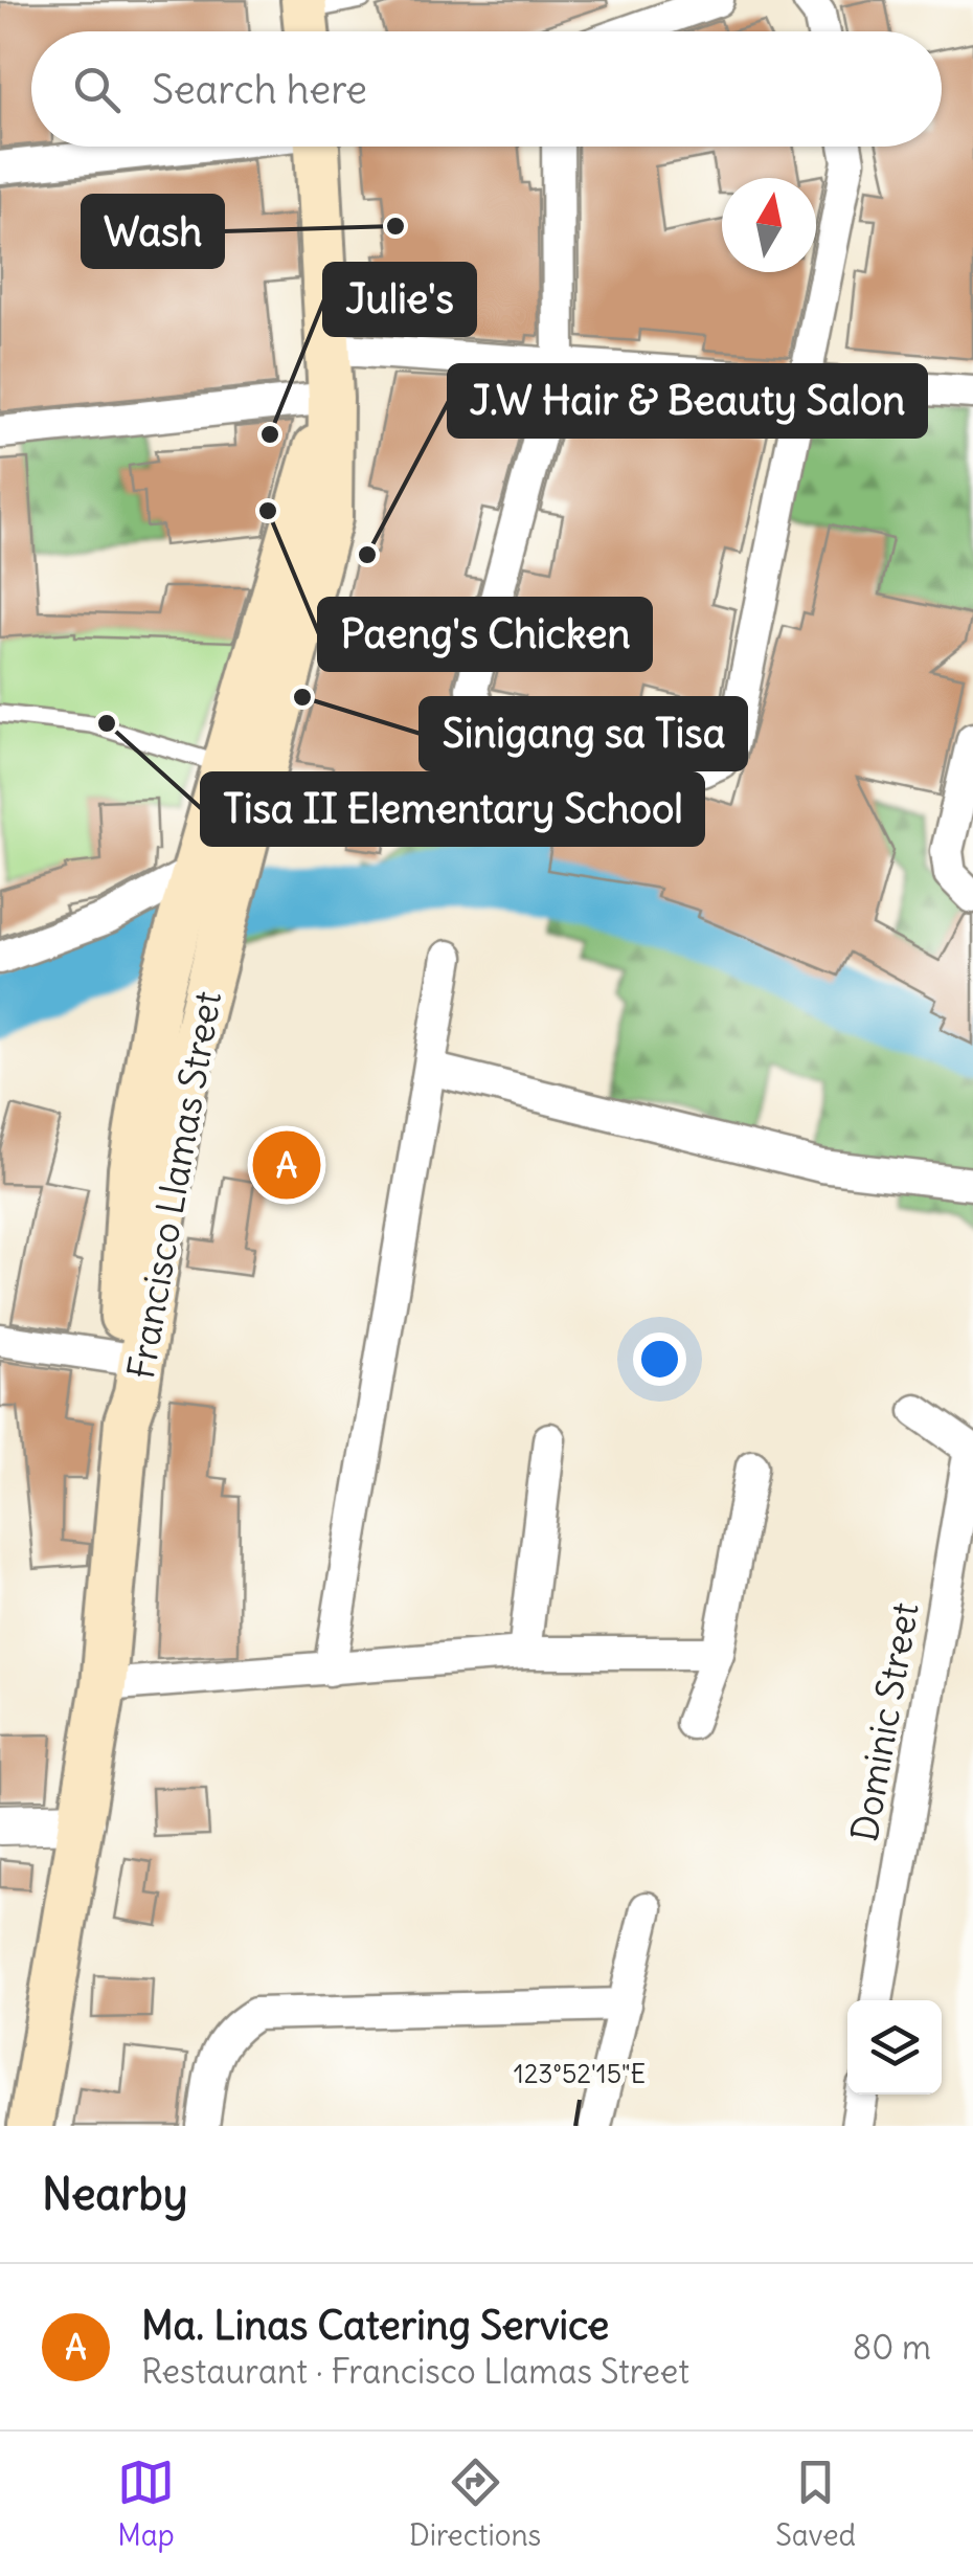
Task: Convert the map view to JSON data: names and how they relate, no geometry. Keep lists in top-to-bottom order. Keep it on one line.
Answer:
{"streets":{"main road":["Francisco Llamas Street"],"street":["Dominic Street"]},"places":["Wash","Julie's","Paeng's Chicken","J.W Hair & Beauty Salon","Sinigang sa Tisa","Tisa II Elementary School"],"north":"top","page":{"search":"Search here","pins":"A","heading":"Nearby","list":[{"mark":"A","name":"Ma. Linas Catering Service","note":"Restaurant · Francisco Llamas Street","value":"80 m"}],"nav":["Map","Directions","Saved"]},"coordinates":["123°52'15\"E"]}
